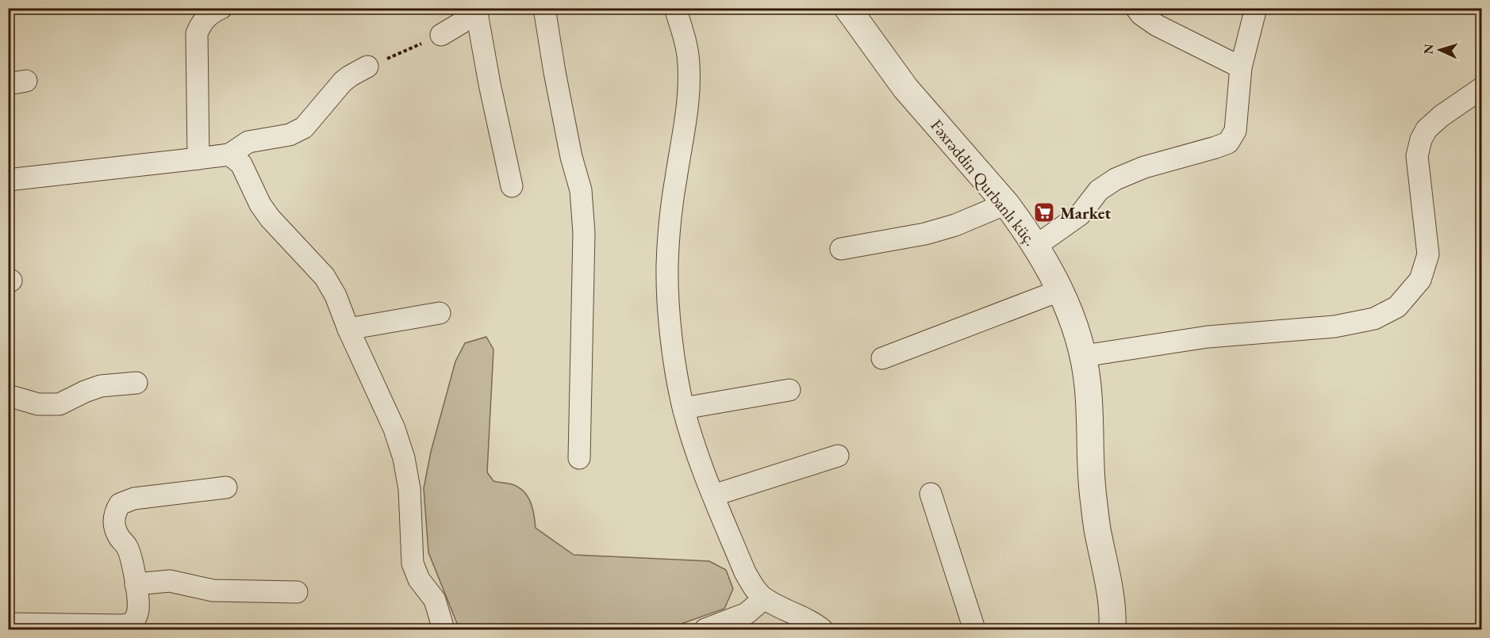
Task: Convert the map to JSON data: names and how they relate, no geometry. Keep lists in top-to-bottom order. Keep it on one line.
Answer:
{"streets":{"street":["Fəxrəddin Qurbanlı küç."]},"places":{"supermarket":["Market"]},"north":"left"}
